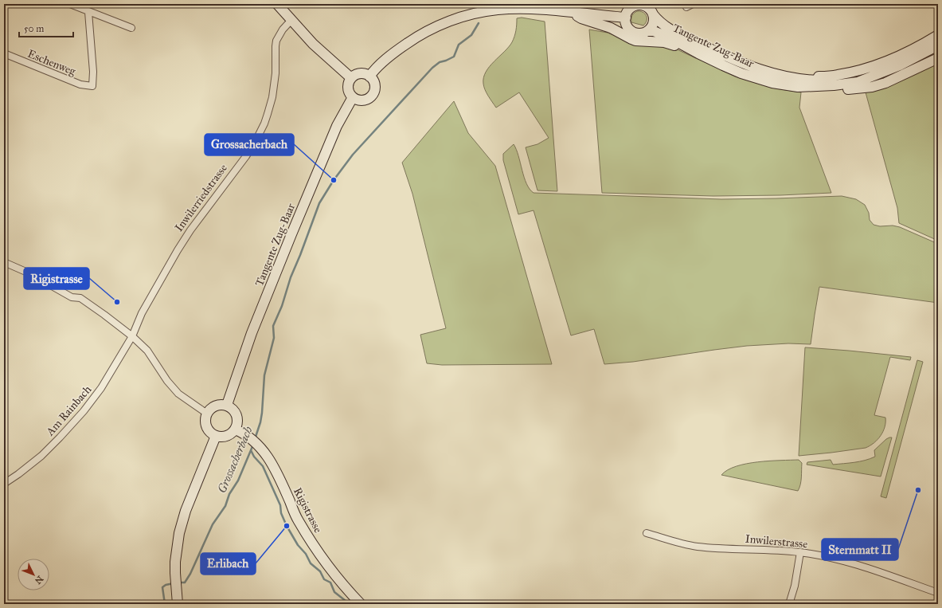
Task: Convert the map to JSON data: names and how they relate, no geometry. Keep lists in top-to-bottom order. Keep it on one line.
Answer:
{"streets":{"main road":["Tangente Zug-Baar","Rigistrasse"],"street":["Eschenweg","Inwilerriedstrasse","Am Rainbach","Inwilerstrasse"]},"crossings":[["Tangente Zug-Baar","Rigistrasse"],["Inwilerriedstrasse","Am Rainbach"]],"water":["Grossacherbach"],"places":["Grossacherbach","Rigistrasse","Sternmatt II","Erlibach"],"scale_bar":"50 m","north":"bottom right"}
